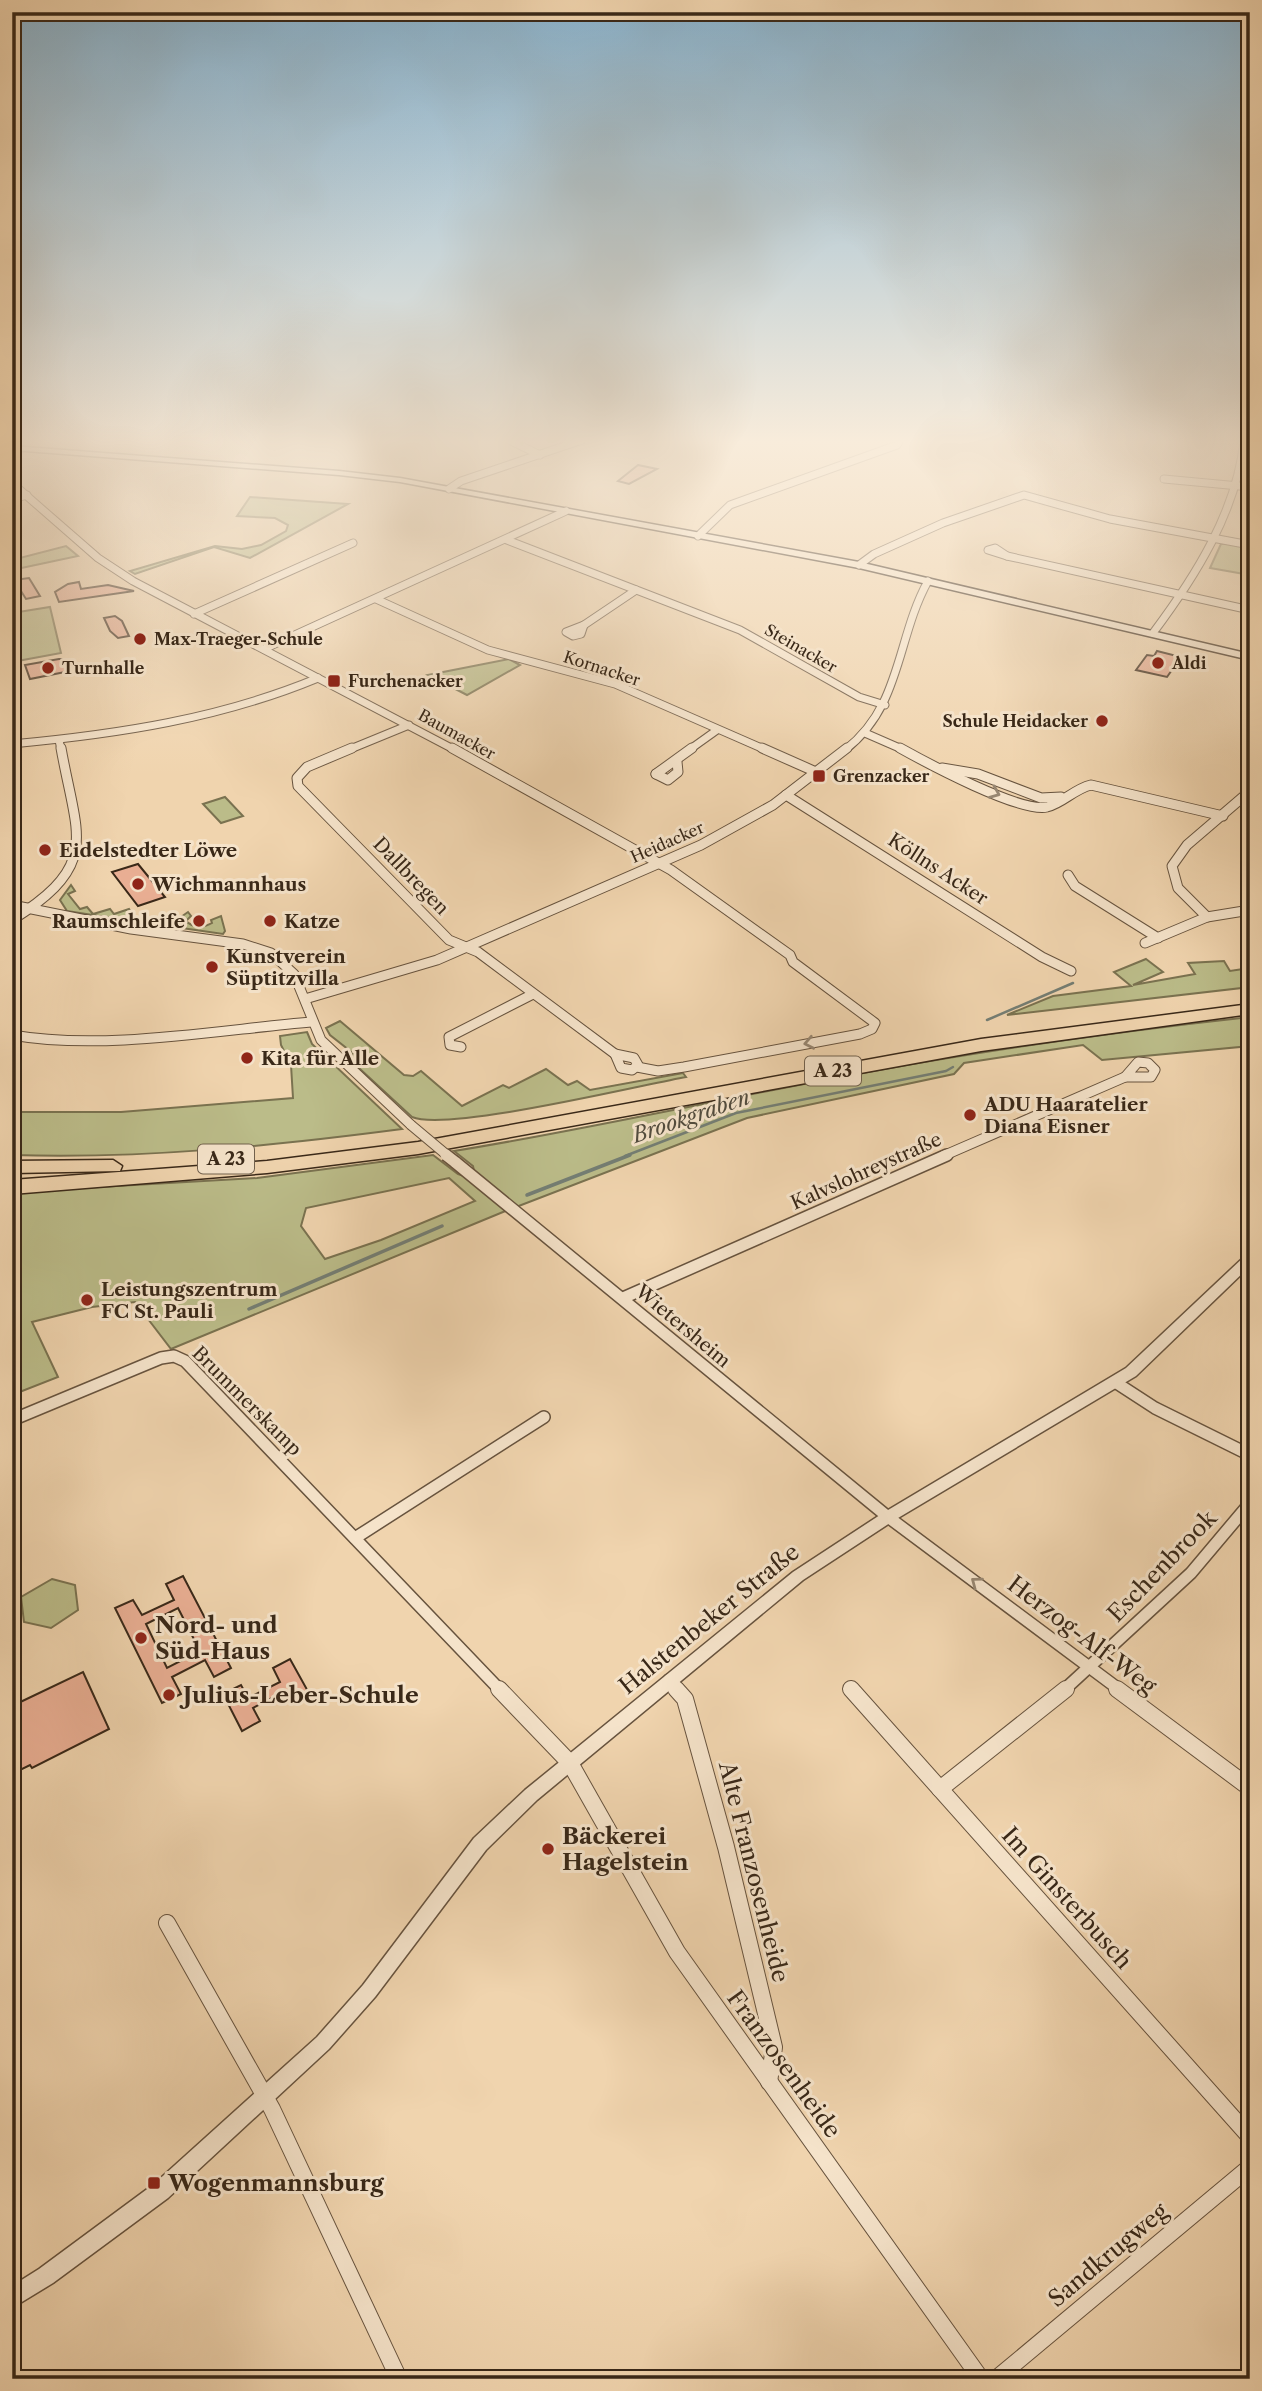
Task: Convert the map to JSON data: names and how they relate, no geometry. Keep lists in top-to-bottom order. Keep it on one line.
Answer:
{"streets":{"highway":["A 23"],"street":["Steinacker","Kornacker","Baumacker","Heidacker","Köllns Acker","Dallbregen","Kalvslohreystraße","Wietersheim","Brummerskamp","Eschenbrook","Halstenbeker Straße","Herzog-Alf-Weg","Alte Franzosenheide","Im Ginsterbusch","Franzosenheide","Sandkrugweg"]},"crossings":[["Steinacker","Heidacker"],["Kornacker","Heidacker"],["Baumacker","Heidacker"],["Baumacker","Dallbregen"],["Heidacker","Köllns Acker"],["Heidacker","Dallbregen"],["Kalvslohreystraße","Wietersheim"],["Wietersheim","Halstenbeker Straße"],["Wietersheim","Herzog-Alf-Weg"],["Brummerskamp","Halstenbeker Straße"],["Brummerskamp","Franzosenheide"],["Eschenbrook","Herzog-Alf-Weg"],["Eschenbrook","Im Ginsterbusch"],["Halstenbeker Straße","Herzog-Alf-Weg"],["Halstenbeker Straße","Alte Franzosenheide"],["Halstenbeker Straße","Franzosenheide"],["Alte Franzosenheide","Franzosenheide"]],"one_way":["Dallbregen","Herzog-Alf-Weg"],"water":["Brookgraben"],"places":{"other":["Max-Traeger-Schule","Aldi","Turnhalle","Schule Heidacker","Eidelstedter Löwe","Wichmannhaus","Raumschleife","Katze","Kunstverein Süptitzvilla","Kita für Alle","ADU Haaratelier Diana Eisner","Leistungszentrum FC St. Pauli","Nord- und Süd-Haus","Julius-Leber-Schule","Bäckerei Hagelstein"],"transit":["Furchenacker","Grenzacker","Wogenmannsburg"]}}
